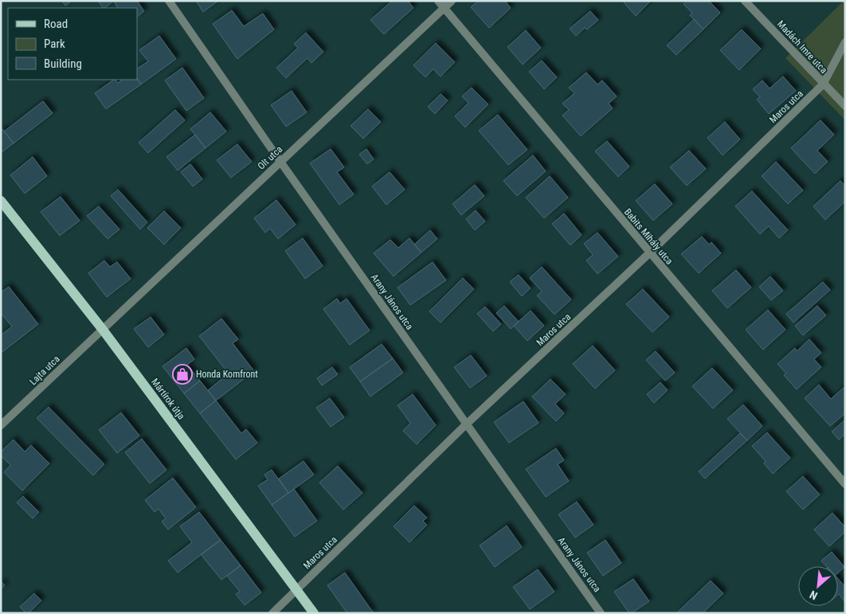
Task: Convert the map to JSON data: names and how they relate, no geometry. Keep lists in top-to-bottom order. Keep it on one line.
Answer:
{"streets":{"main road":["Mártírok útja"],"street":["Madách Imre utca","Maros utca","Olt utca","Babits Mihály utca","Arany János utca","Lajta utca"]},"crossings":[["Madách Imre utca","Maros utca"],["Maros utca","Babits Mihály utca"],["Maros utca","Arany János utca"],["Maros utca","Mártírok útja"],["Olt utca","Babits Mihály utca"],["Olt utca","Arany János utca"],["Olt utca","Lajta utca"],["Olt utca","Mártírok útja"],["Lajta utca","Mártírok útja"]],"places":{"shop":["Honda Komfront"]},"legend":["Road","Park","Building"],"north":"bottom left"}
